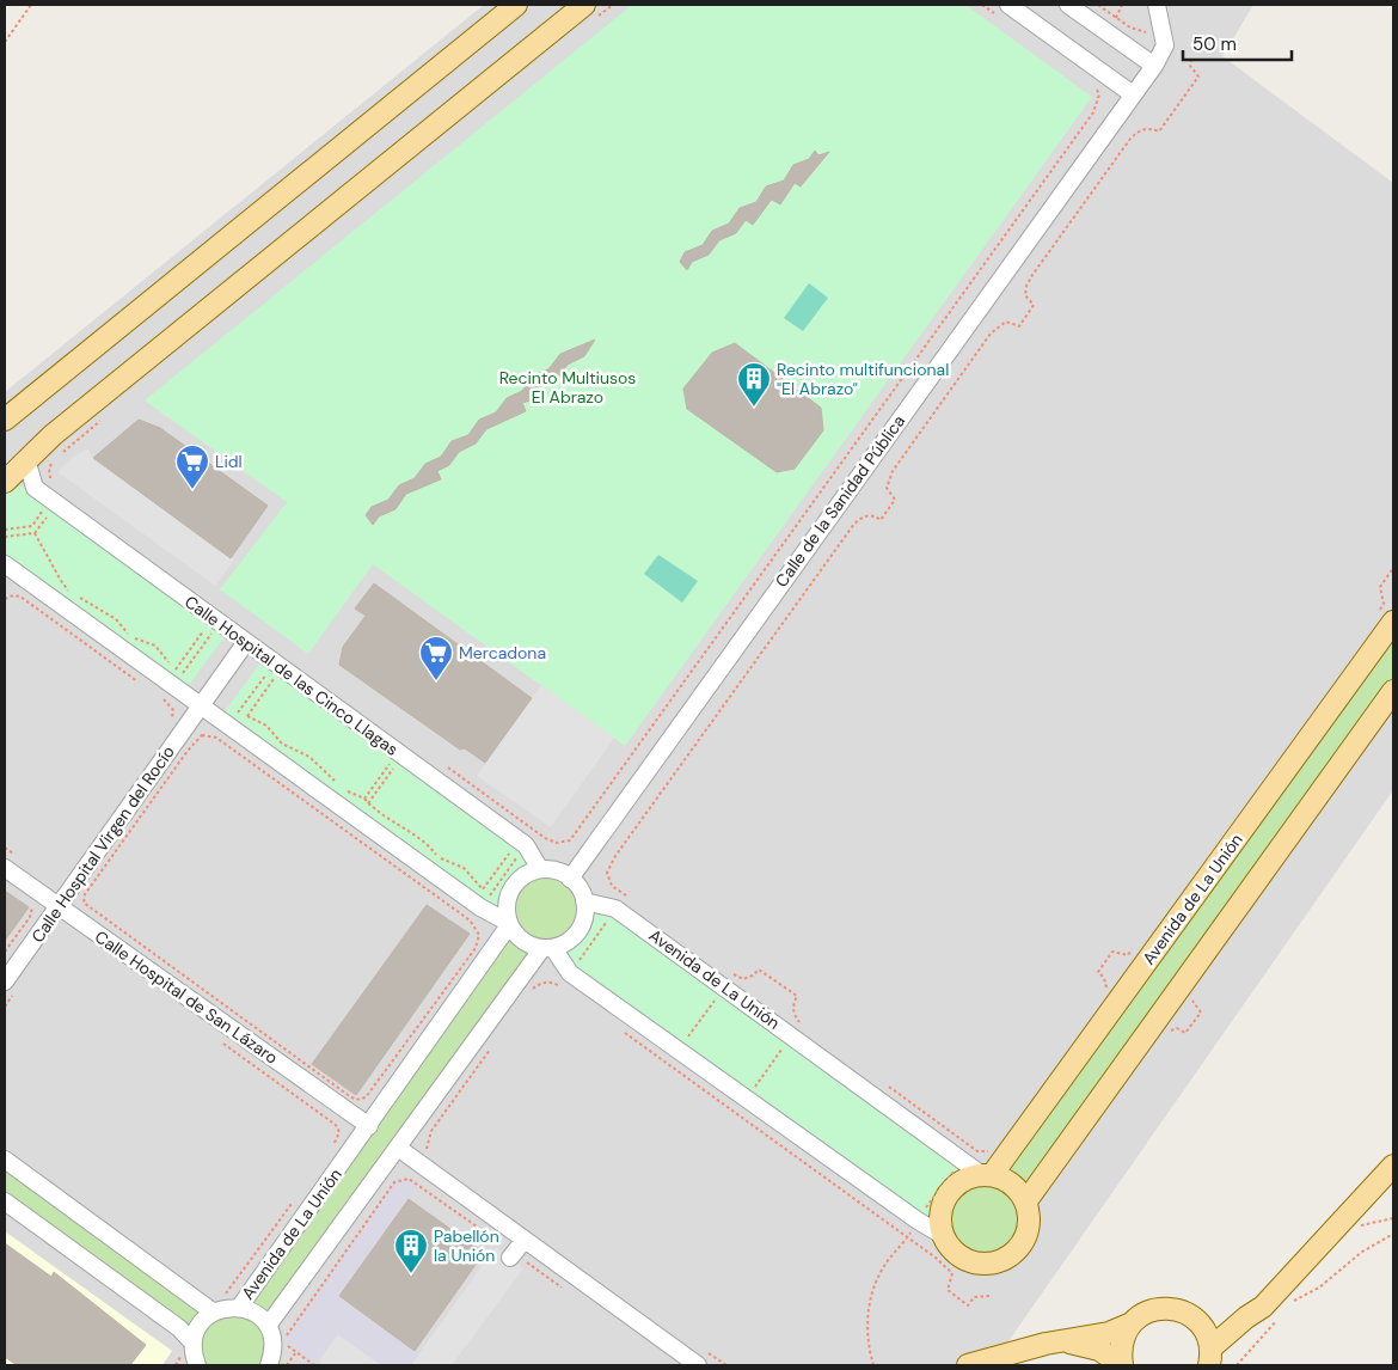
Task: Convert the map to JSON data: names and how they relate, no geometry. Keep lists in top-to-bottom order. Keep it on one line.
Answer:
{"streets":{"main road":["Avenida de La Unión"],"street":["Calle de la Sanidad Pública","Calle Hospital de las Cinco Llagas","Calle Hospital Virgen del Rocío","Calle Hospital de San Lázaro"]},"crossings":[["Calle de la Sanidad Pública","Calle Hospital de las Cinco Llagas"],["Calle de la Sanidad Pública","Avenida de La Unión"],["Calle Hospital de las Cinco Llagas","Calle Hospital Virgen del Rocío"],["Calle Hospital de las Cinco Llagas","Avenida de La Unión"],["Calle Hospital Virgen del Rocío","Calle Hospital de San Lázaro"],["Avenida de La Unión","Calle Hospital de San Lázaro"]],"parks":["Recinto Multiusos El Abrazo"],"places":{"building":["Recinto multifuncional \"El Abrazo\"","Pabellón la Unión"],"supermarket":["Lidl","Mercadona"]},"scale_bar":"50 m"}
